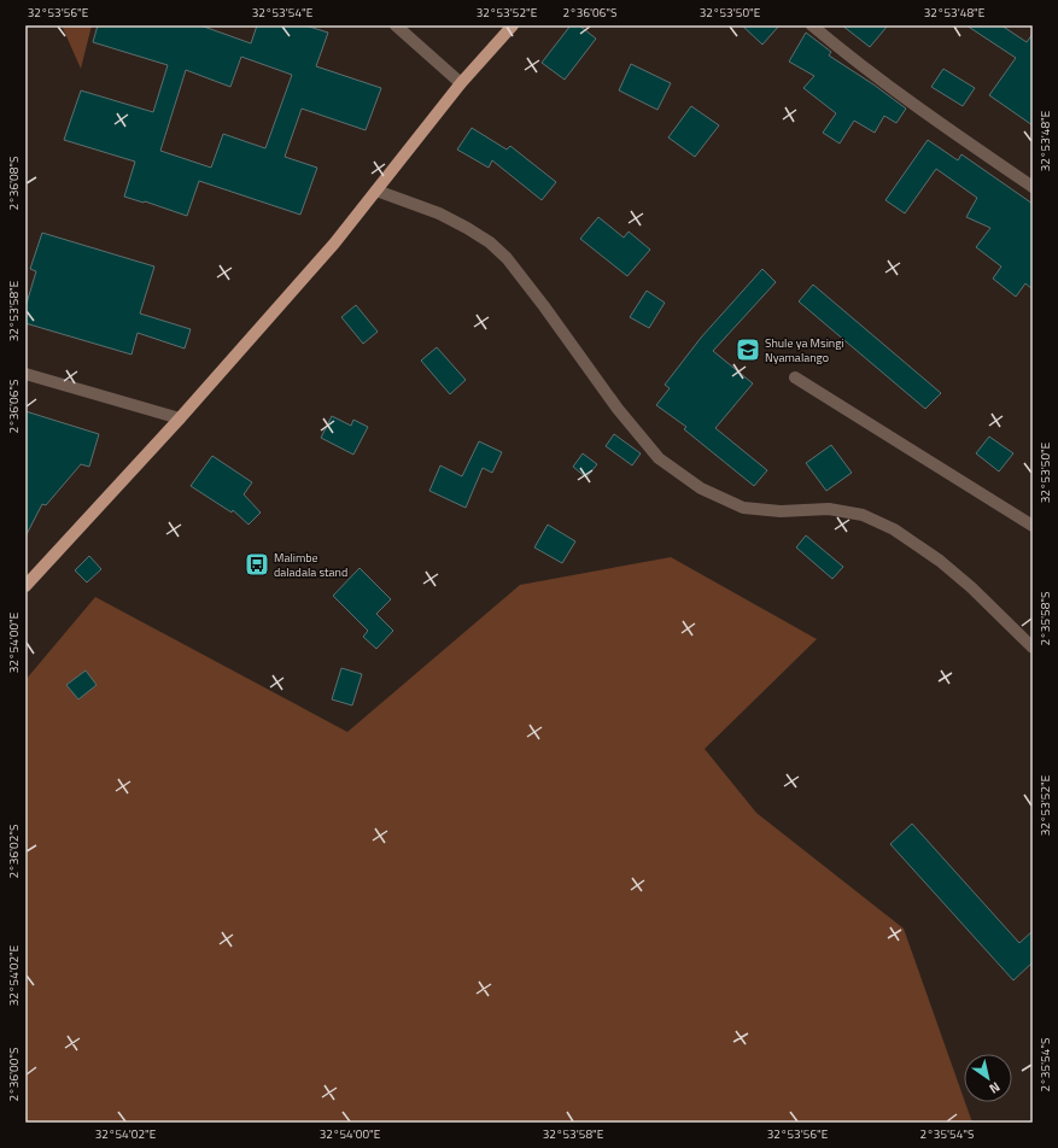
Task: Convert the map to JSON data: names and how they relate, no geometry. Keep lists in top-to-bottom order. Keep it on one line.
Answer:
{"places":{"school or university":["Shule ya Msingi Nyamalango"],"bus stop":["Malimbe daladala stand"]},"north":"bottom right","coordinates":["32°53'56\"E","32°53'54\"E","32°53'52\"E","2°36'06\"S","32°53'50\"E","32°53'48\"E","2°36'08\"S","32°53'58\"E","2°35'58\"S","32°54'00\"E","2°36'02\"S","32°54'02\"E","2°35'54\"S","2°36'00\"S"]}
